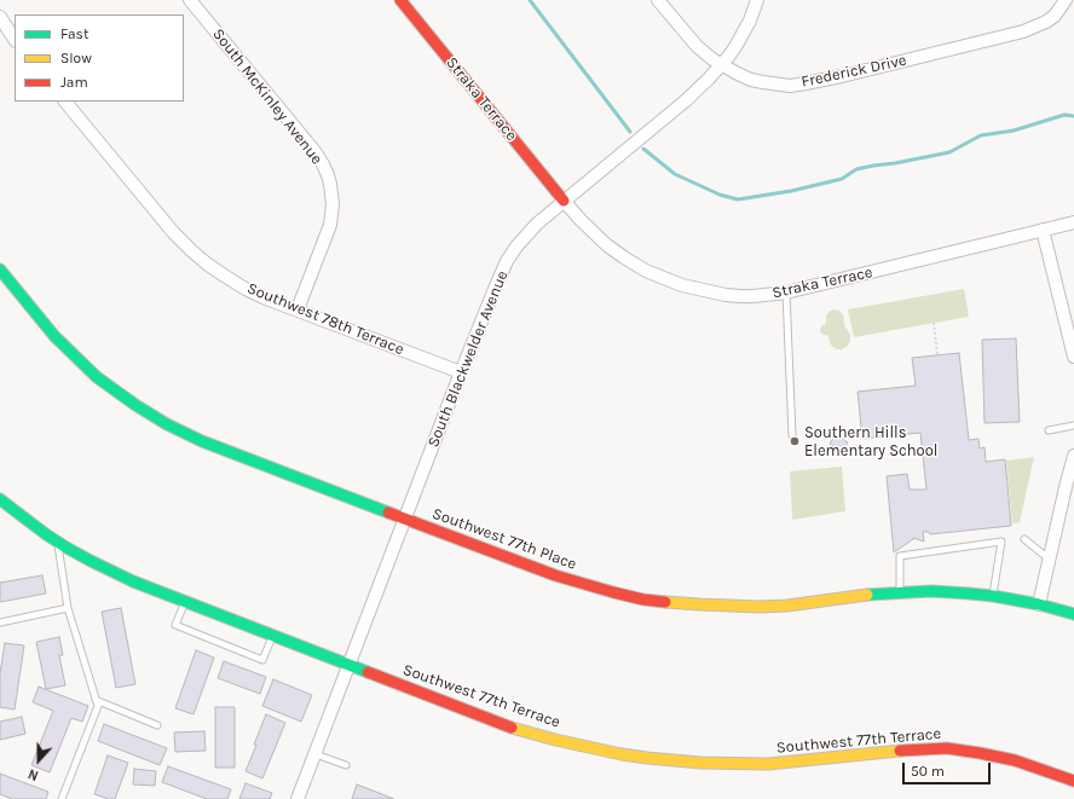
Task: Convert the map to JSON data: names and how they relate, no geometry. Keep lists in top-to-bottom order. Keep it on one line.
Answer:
{"streets":{"street":["Frederick Drive","South McKinley Avenue","Straka Terrace","Southwest 78th Terrace","South Blackwelder Avenue","Southwest 77th Place","Southwest 77th Terrace"]},"crossings":[["Frederick Drive","South Blackwelder Avenue"],["South McKinley Avenue","Southwest 78th Terrace"],["Straka Terrace","South Blackwelder Avenue"],["Southwest 78th Terrace","South Blackwelder Avenue"],["South Blackwelder Avenue","Southwest 77th Place"],["South Blackwelder Avenue","Southwest 77th Terrace"]],"places":["Southern Hills Elementary School"],"legend":["Fast","Slow","Jam"],"scale_bar":"50 m","north":"bottom"}
